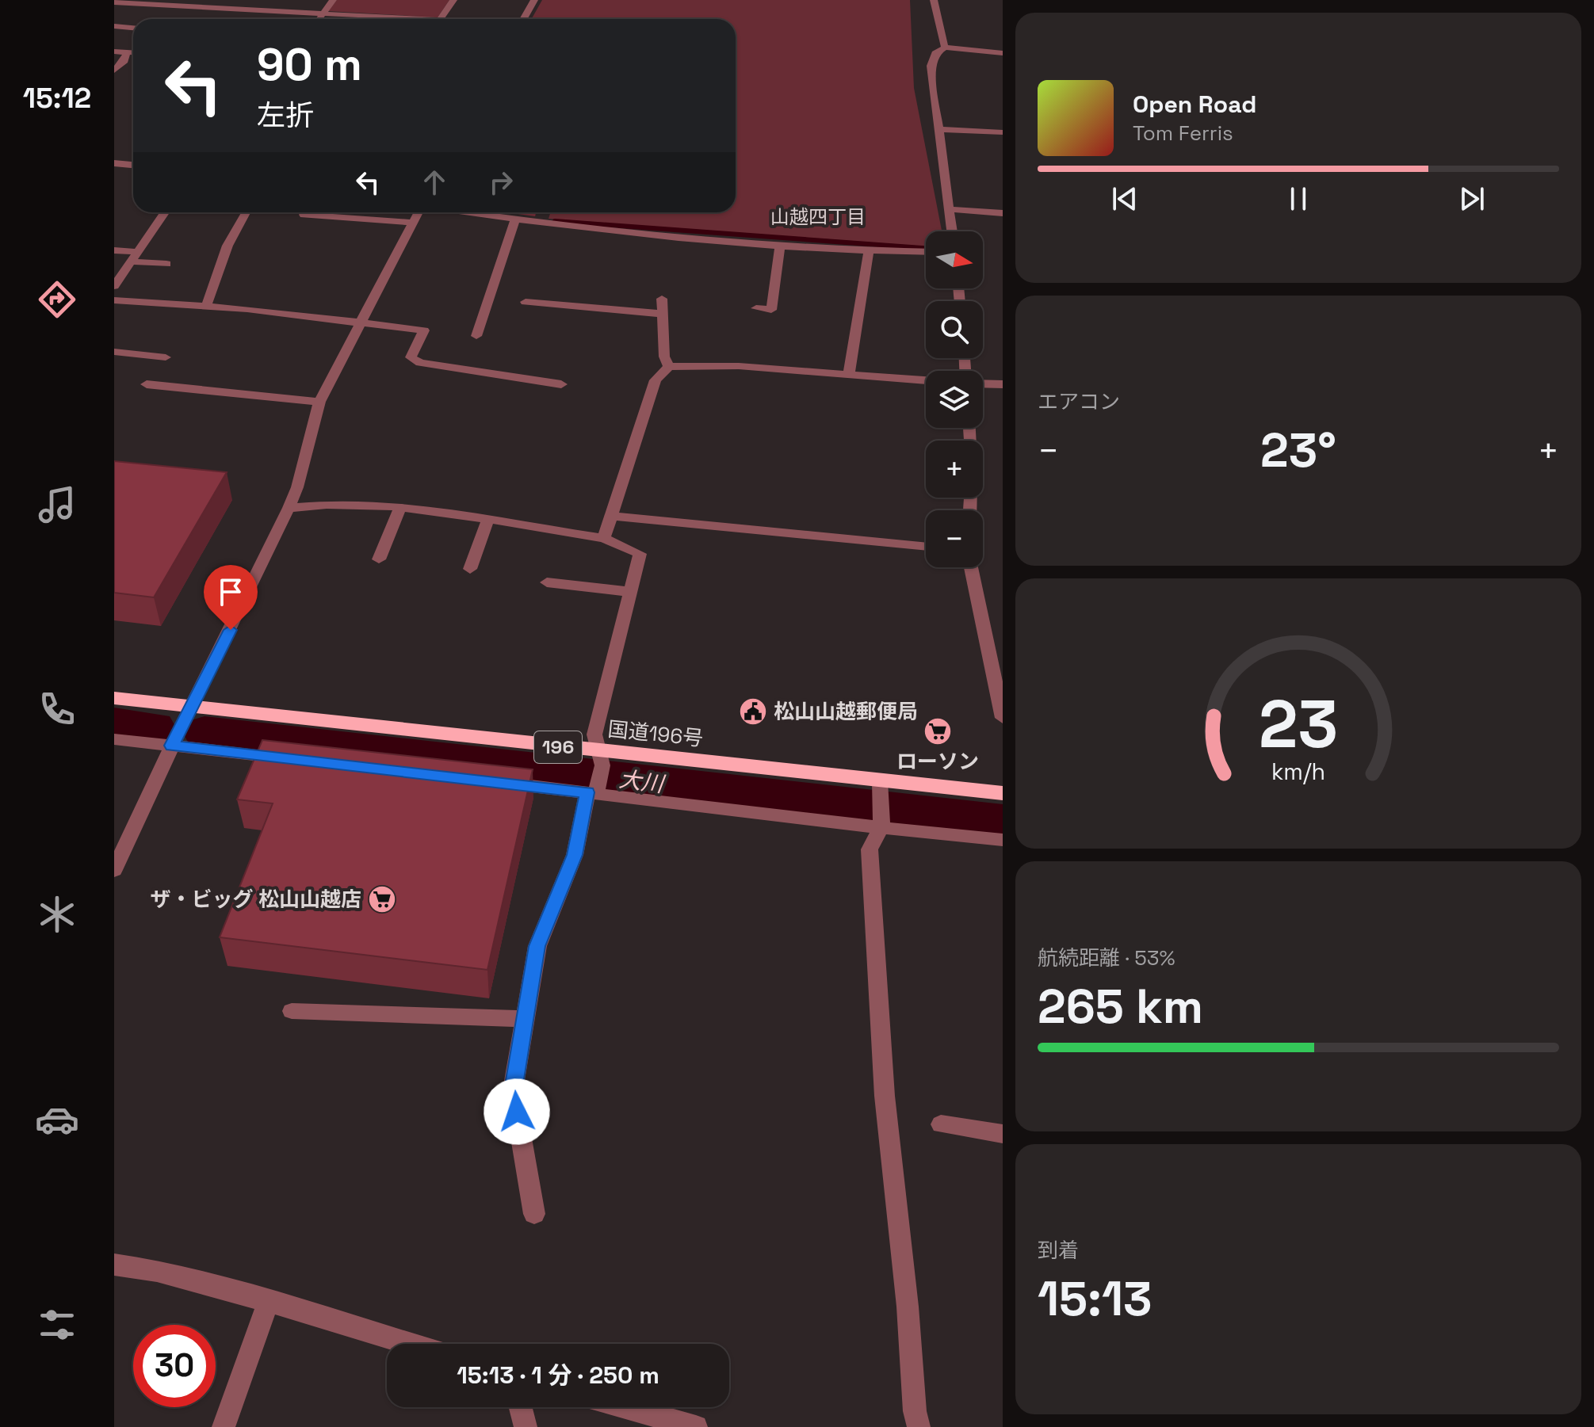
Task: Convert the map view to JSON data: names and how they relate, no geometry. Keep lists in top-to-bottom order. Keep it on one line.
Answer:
{"streets":{"highway":["国道196号","196"]},"districts":["山越四丁目"],"water":["大川"],"places":{"public building":["松山山越郵便局"],"supermarket":["ローソン","ザ・ビッグ 松山山越店"]},"north":"right","page":{"tabs":"15:12","turn":["90 m","左折"],"song":["Open Road","Tom Ferris"],"map_buttons":["+","−"],"tile":["エアコン",["航続距離 · 53%","265 km"],["到着","15:13"]],"heat":["−","23°","+"],"limit":"30","trip":"15:13 · 1 分 · 250 m","gauge":["23","km/h"]}}
